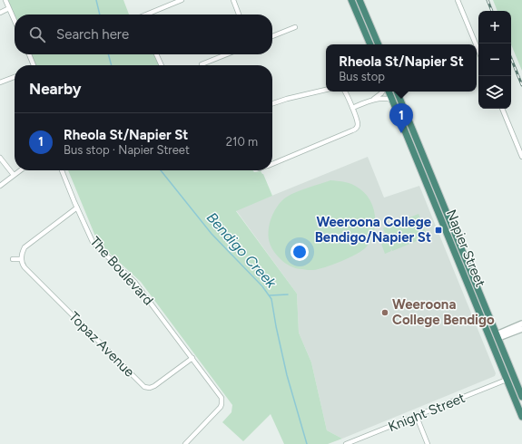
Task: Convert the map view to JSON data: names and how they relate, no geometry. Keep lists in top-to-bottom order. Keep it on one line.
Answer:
{"streets":{"highway":["Napier Street"],"street":["The Boulevard","Topaz Avenue","Knight Street"]},"crossings":[["Napier Street","Knight Street"],["The Boulevard","Topaz Avenue"]],"water":["Bendigo Creek"],"places":{"transit":["Weeroona College Bendigo/Napier St"],"other":["Weeroona College Bendigo"]},"page":{"map_buttons":["+","−"],"search":"Search here","popup":["Rheola St/Napier St","Bus stop"],"heading":"Nearby","pins":"1","list":[{"mark":"1","name":"Rheola St/Napier St","note":"Bus stop · Napier Street","value":"210 m"}]}}
